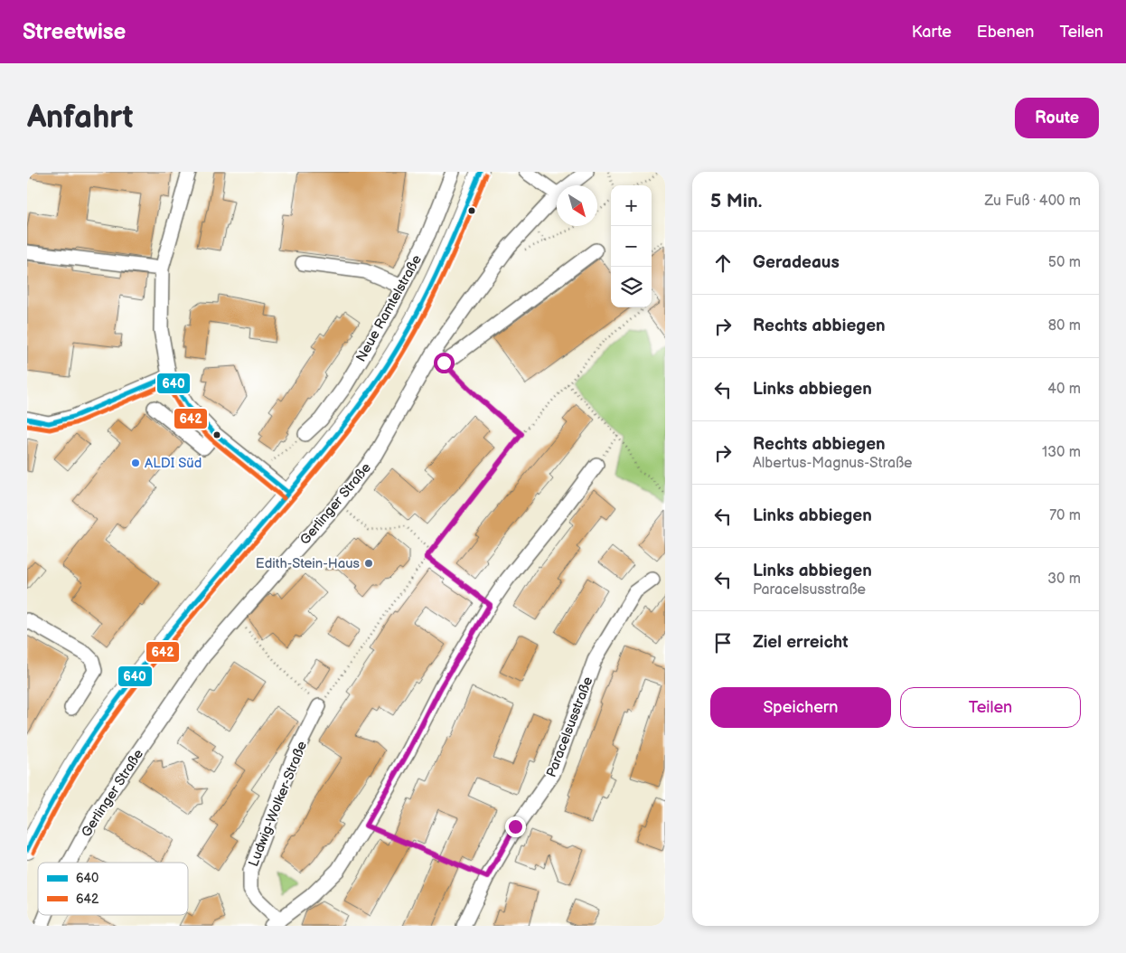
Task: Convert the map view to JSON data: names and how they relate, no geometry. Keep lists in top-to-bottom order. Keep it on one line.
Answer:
{"streets":{"main road":["Neue Ramtelstraße"],"street":["Gerlinger Straße","Paracelsusstraße","Ludwig-Wolker-Straße"]},"places":["ALDI Süd","Edith-Stein-Haus"],"lines":["transit line 640","transit line 642"],"legend":["640","642"],"north":"bottom right","page":{"header":"Streetwise","nav":["Karte","Ebenen","Teilen"],"buttons":["Route",["Speichern","Teilen"]],"title":"Anfahrt","heading":["5 Min.","Zu Fuß · 400 m"],"map_buttons":["+","−"],"list":[["Geradeaus","50 m"],["Rechts abbiegen","80 m"],["Links abbiegen","40 m"],["Rechts abbiegen","Albertus-Magnus-Straße","130 m"],["Links abbiegen","70 m"],["Links abbiegen","Paracelsusstraße","30 m"],"Ziel erreicht"]}}
